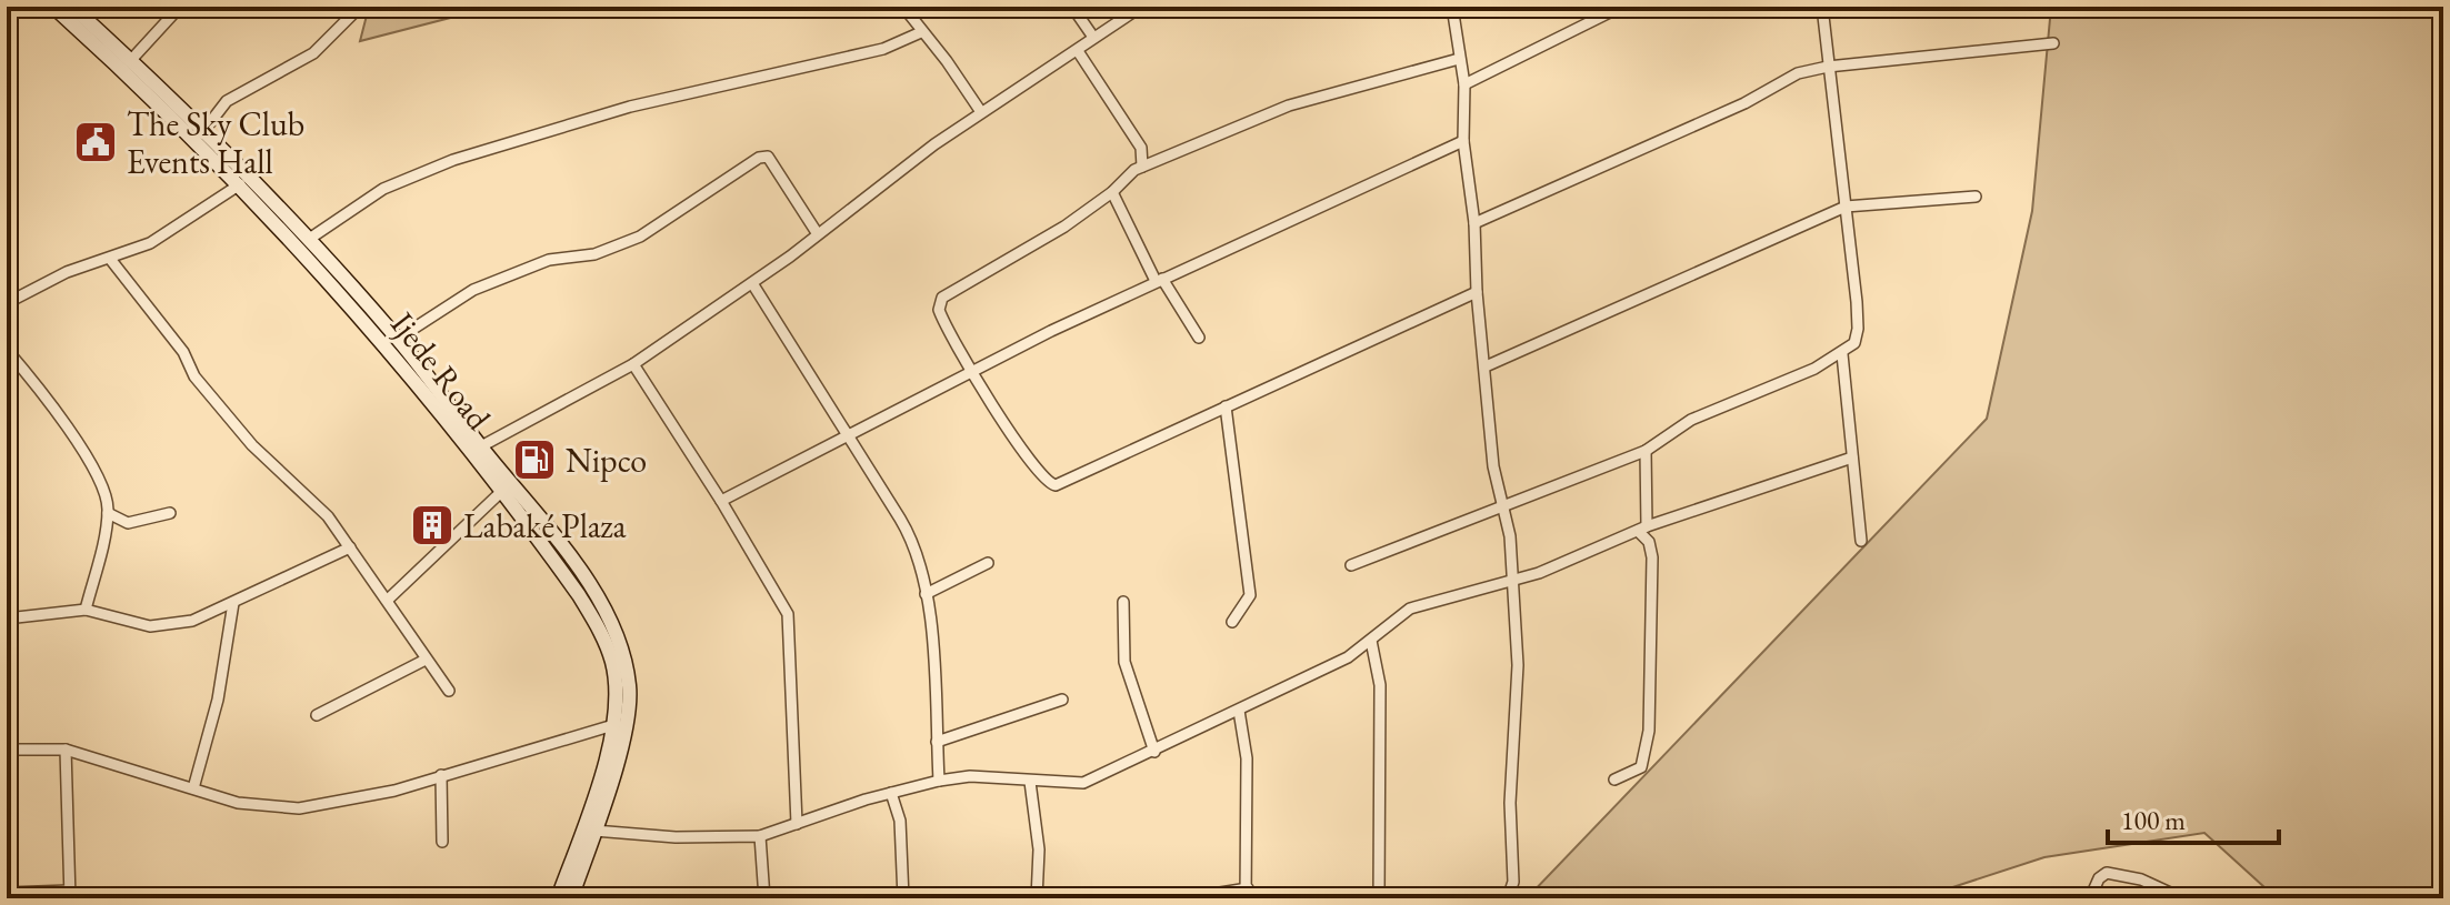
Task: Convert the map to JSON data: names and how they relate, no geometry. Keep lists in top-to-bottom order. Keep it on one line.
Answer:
{"streets":{"main road":["Ijede Road"]},"places":{"public building":["The Sky Club Events Hall"],"fuel station":["Nipco"],"building":["Labaké Plaza"]},"scale_bar":"100 m"}
